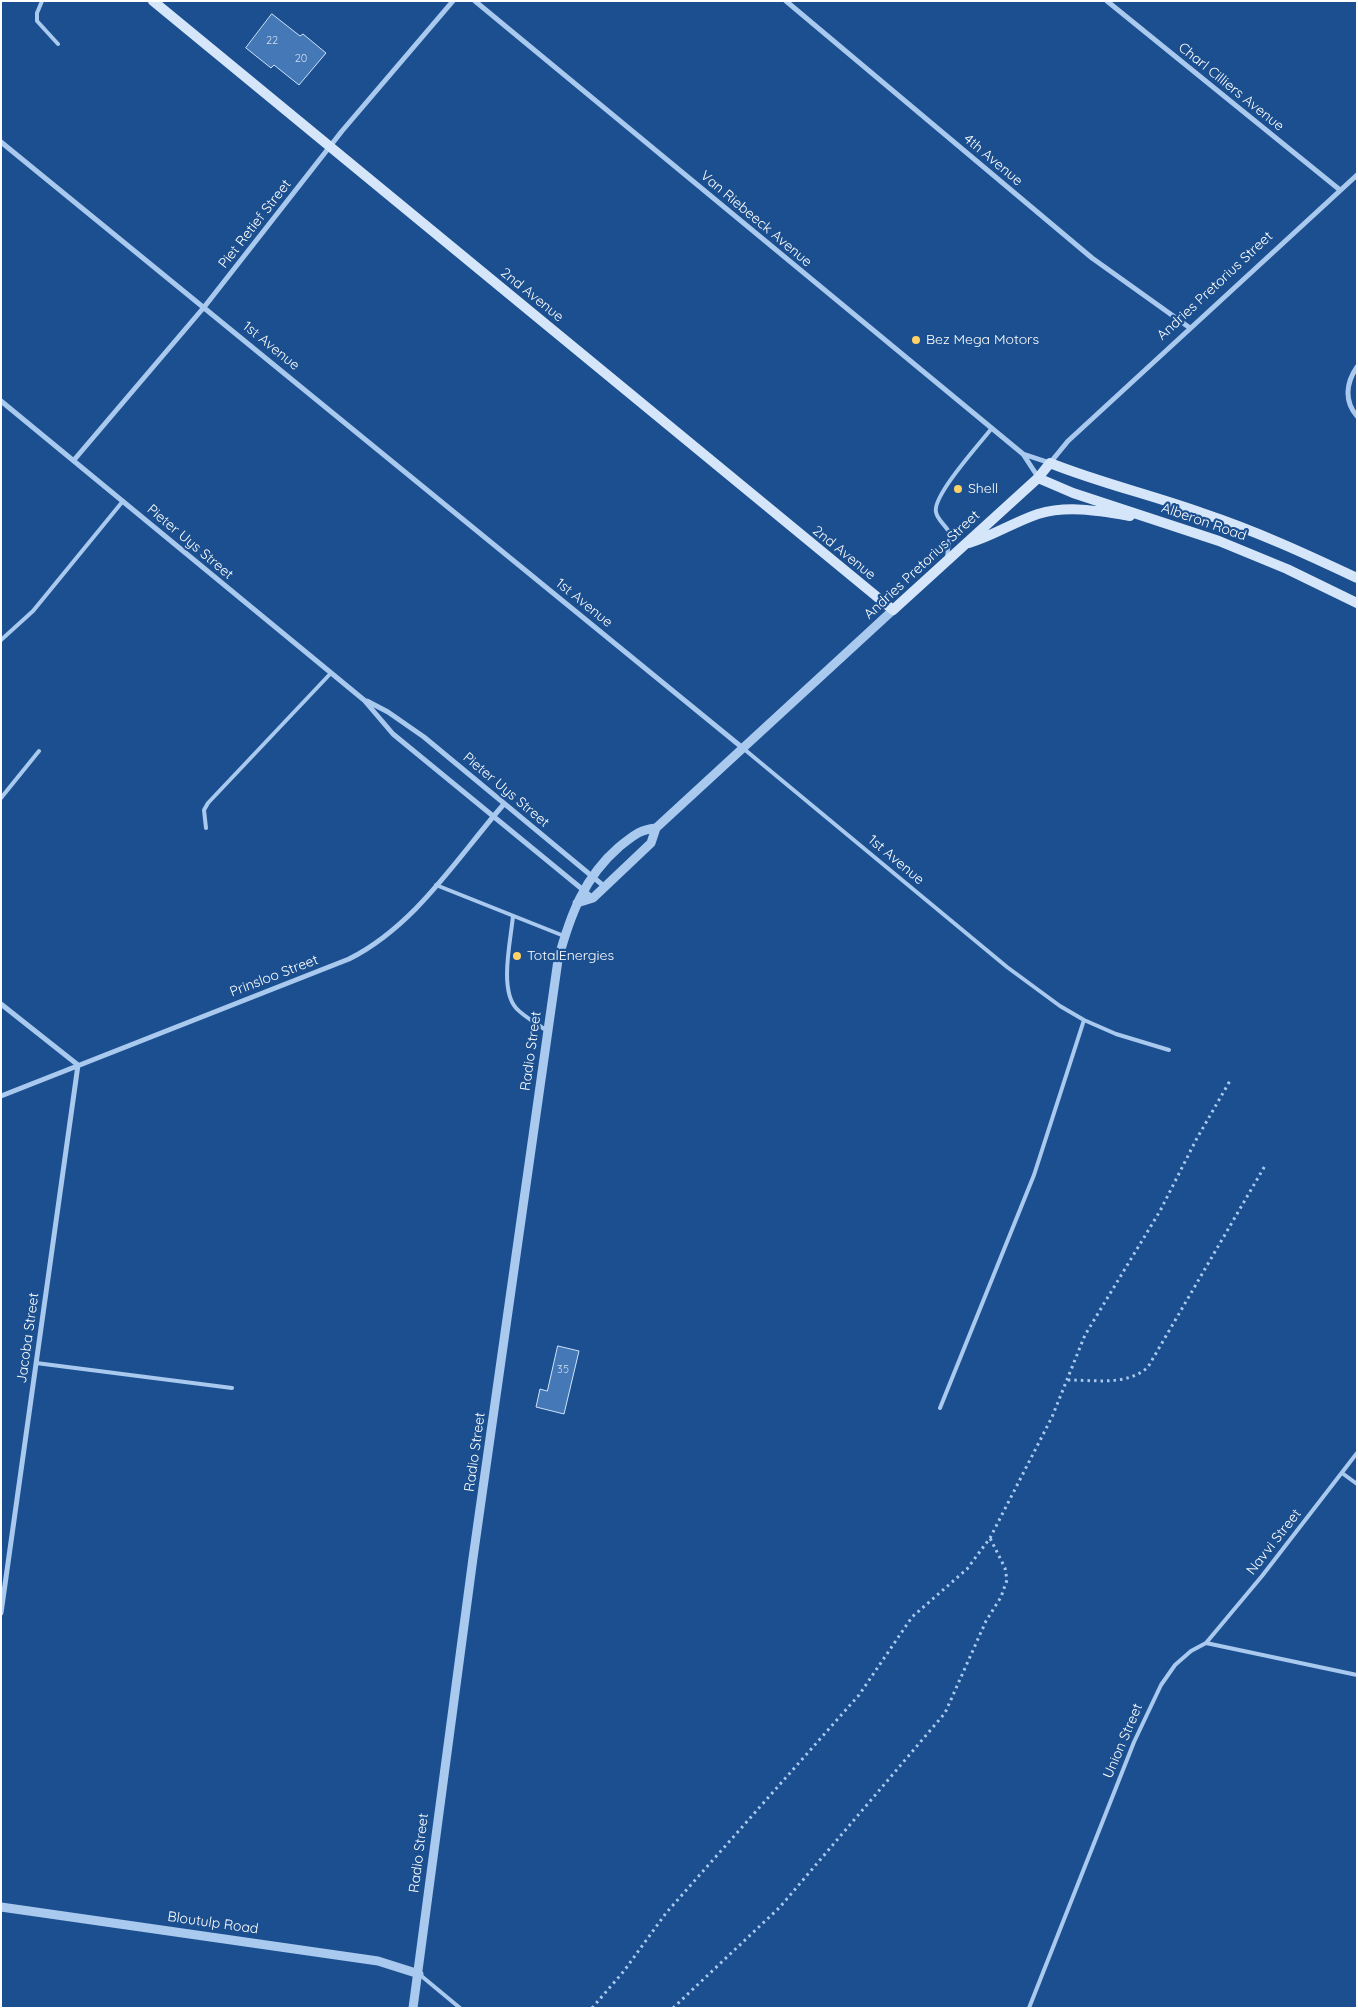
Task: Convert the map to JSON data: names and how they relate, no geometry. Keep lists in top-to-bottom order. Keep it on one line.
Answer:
{"streets":{"main road":["Andries Pretorius Street","2nd Avenue","Alberon Road"],"street":["Charl Cilliers Avenue","4th Avenue","Van Riebeeck Avenue","Piet Retief Street","1st Avenue","Pieter Uys Street","Prinsloo Street","Radio Street","Jacoba Street","Bloutulp Road"],"lane":["Navvi Street","Union Street"]},"crossings":[["Charl Cilliers Avenue","Andries Pretorius Street"],["4th Avenue","Andries Pretorius Street"],["Van Riebeeck Avenue","Andries Pretorius Street"],["Van Riebeeck Avenue","Alberon Road"],["Piet Retief Street","2nd Avenue"],["Piet Retief Street","1st Avenue"],["Piet Retief Street","Pieter Uys Street"],["Andries Pretorius Street","2nd Avenue"],["Andries Pretorius Street","1st Avenue"],["Andries Pretorius Street","Alberon Road"],["Andries Pretorius Street","Pieter Uys Street"],["Andries Pretorius Street","Radio Street"],["Pieter Uys Street","Prinsloo Street"],["Pieter Uys Street","Radio Street"],["Prinsloo Street","Jacoba Street"],["Radio Street","Bloutulp Road"],["Navvi Street","Union Street"]],"places":["Bez Mega Motors","Shell","TotalEnergies"],"house_numbers":["22","20","35"]}
